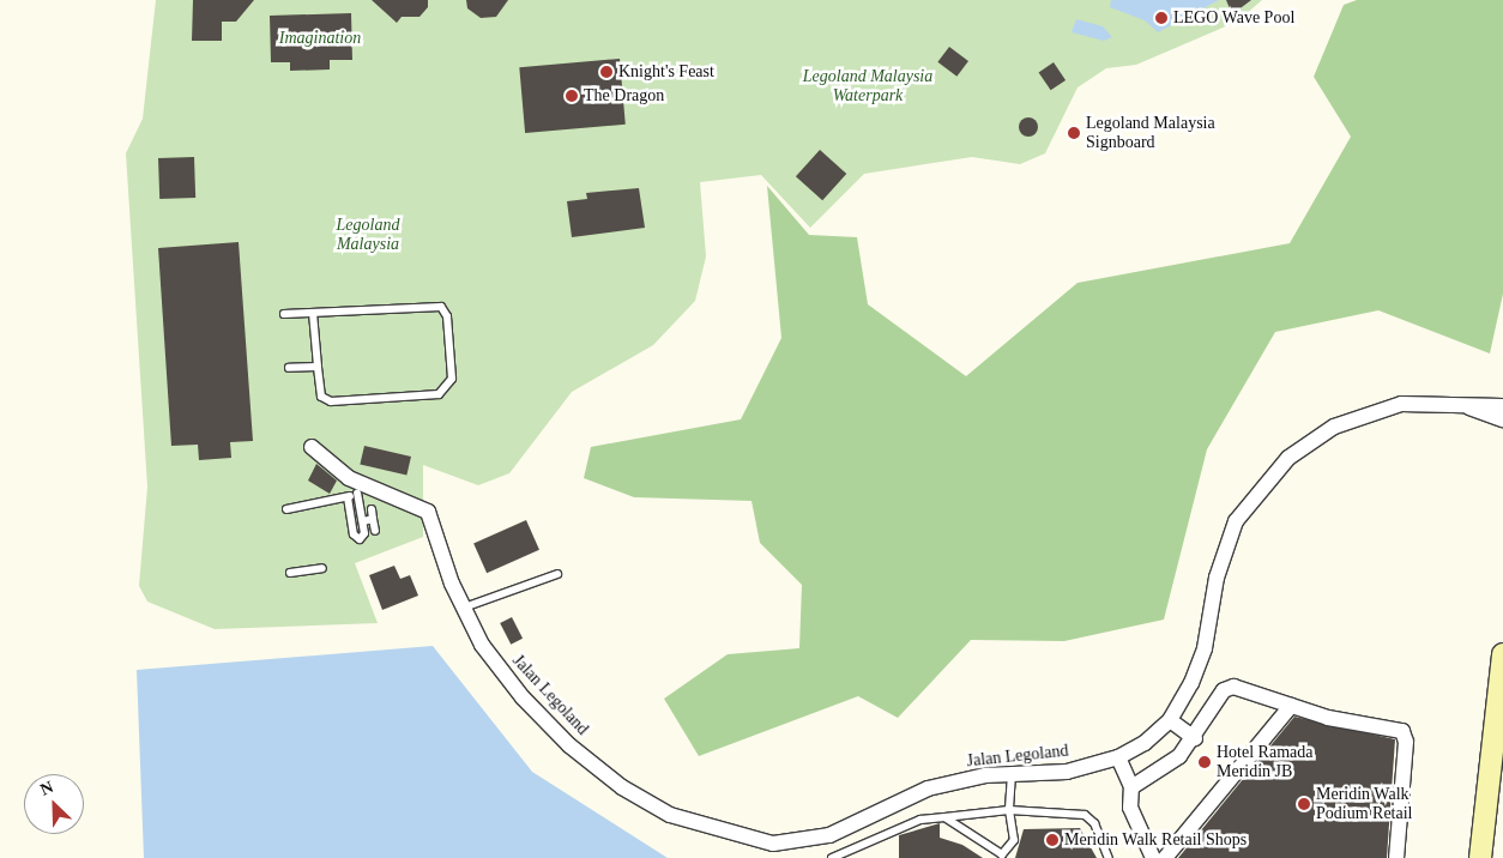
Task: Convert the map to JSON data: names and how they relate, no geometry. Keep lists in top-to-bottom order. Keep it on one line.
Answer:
{"streets":{"street":["Jalan Legoland"]},"parks":["Imagination","Legoland Malaysia Waterpark","Legoland Malaysia"],"places":["LEGO Wave Pool","Knight's Feast","The Dragon","Legoland Malaysia Signboard","Hotel Ramada Meridin JB","Meridin Walk Podium Retail","Meridin Walk Retail Shops"],"north":"top left"}
